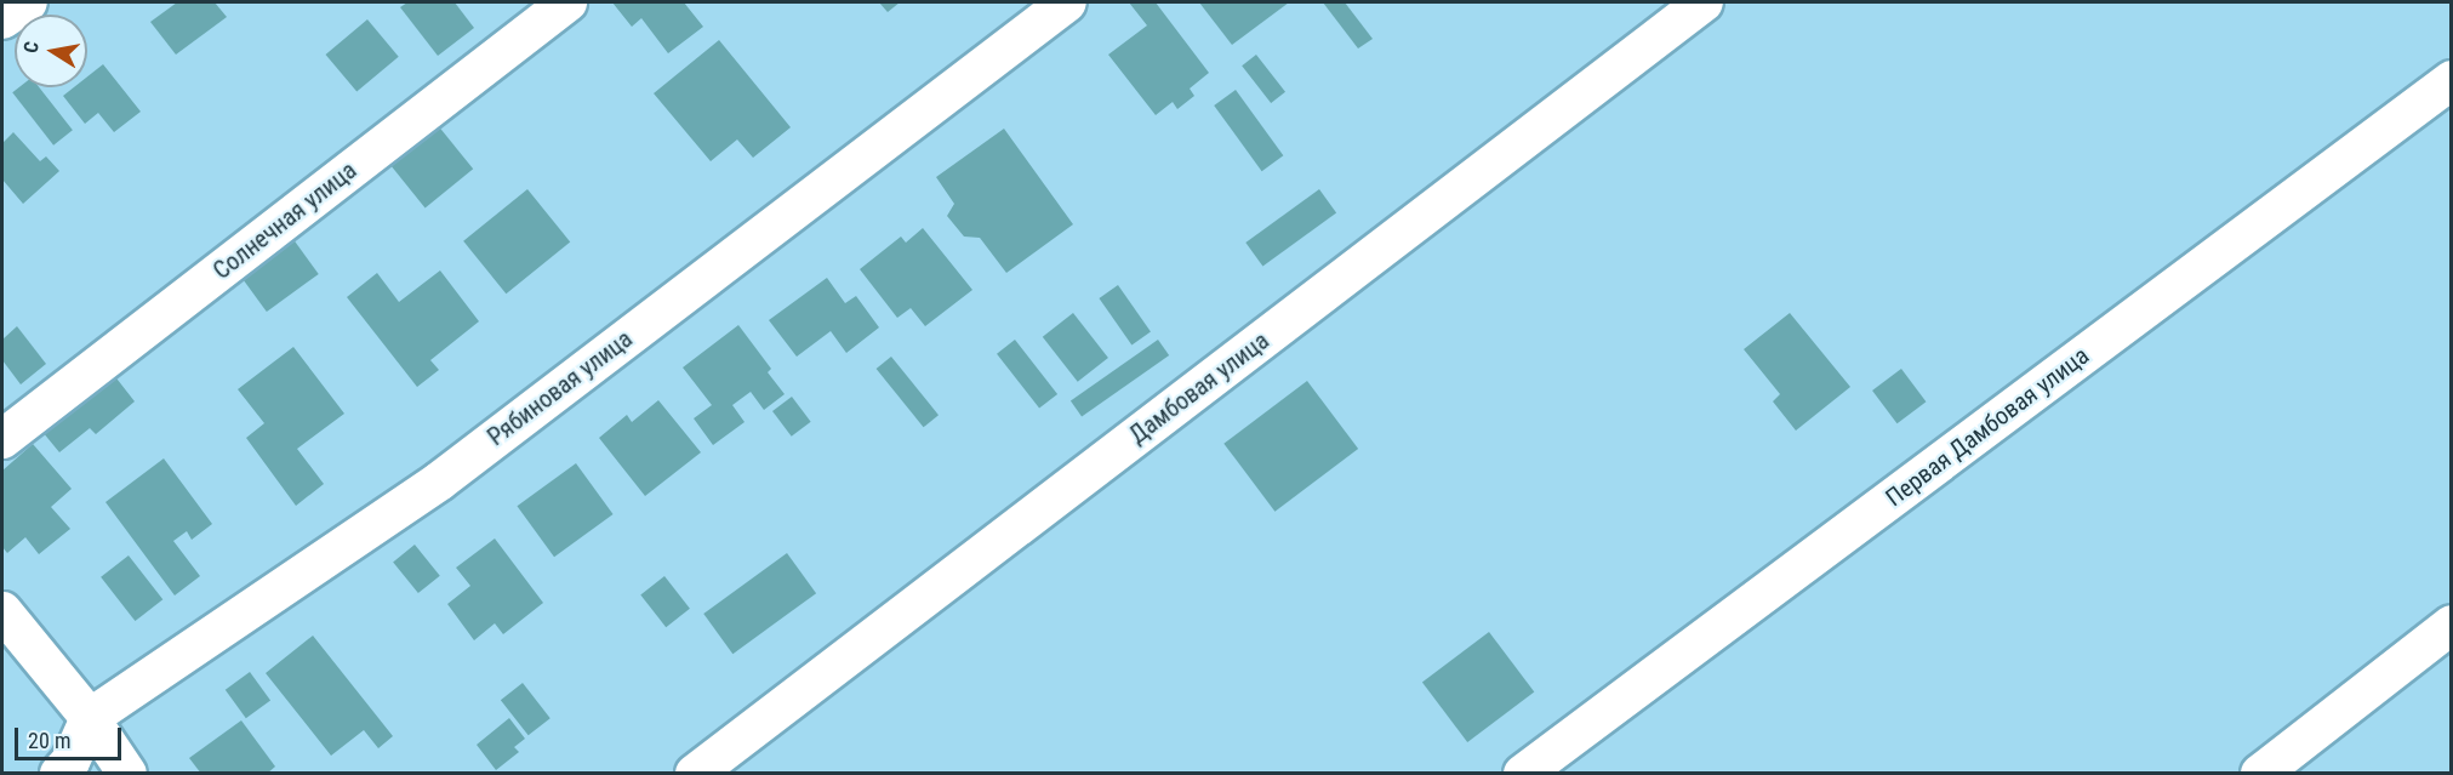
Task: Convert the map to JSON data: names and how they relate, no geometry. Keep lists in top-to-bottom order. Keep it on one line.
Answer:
{"streets":{"street":["Солнечная улица","Рябиновая улица","Дамбовая улица","Первая Дамбовая улица"]},"scale_bar":"20 m","north":"left"}
